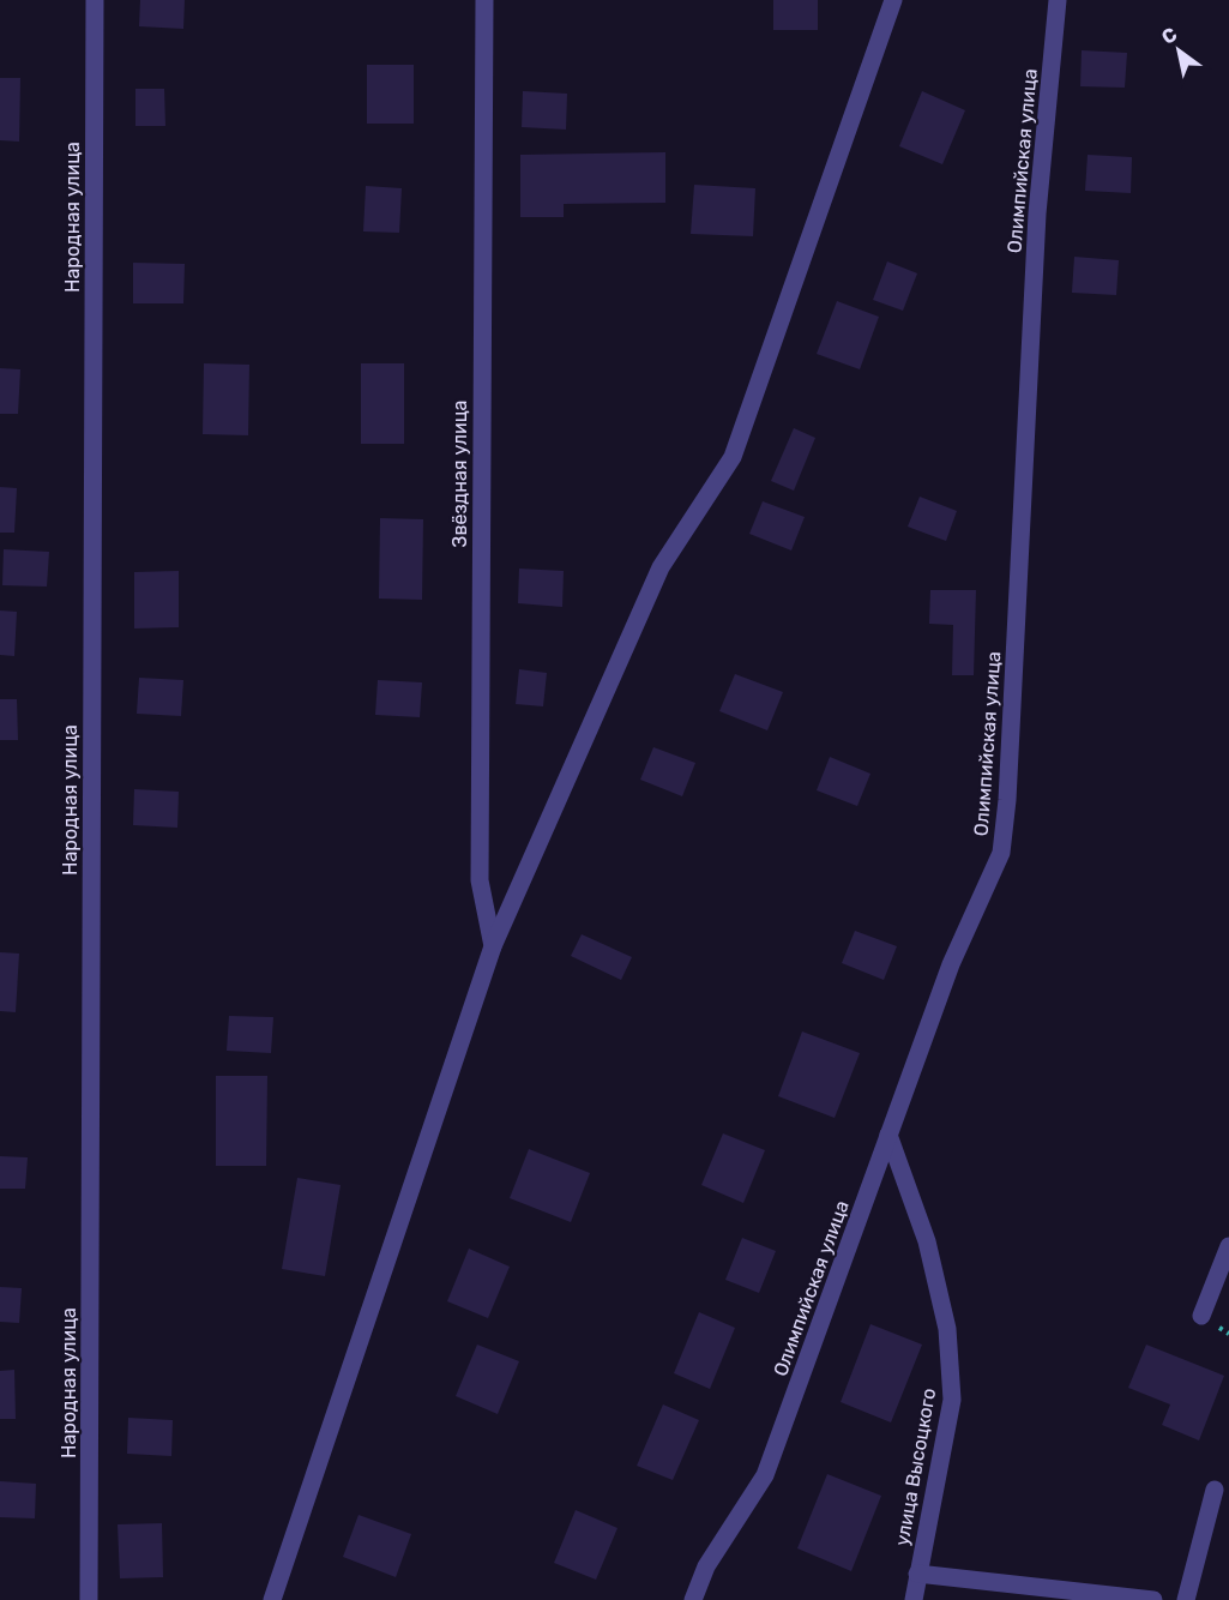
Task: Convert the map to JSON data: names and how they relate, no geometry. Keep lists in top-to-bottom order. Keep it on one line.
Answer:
{"streets":{"street":["Олимпийская улица","Народная улица","Звёздная улица","улица Высоцкого"]},"crossings":[["Олимпийская улица","улица Высоцкого"]],"north":"top left"}
